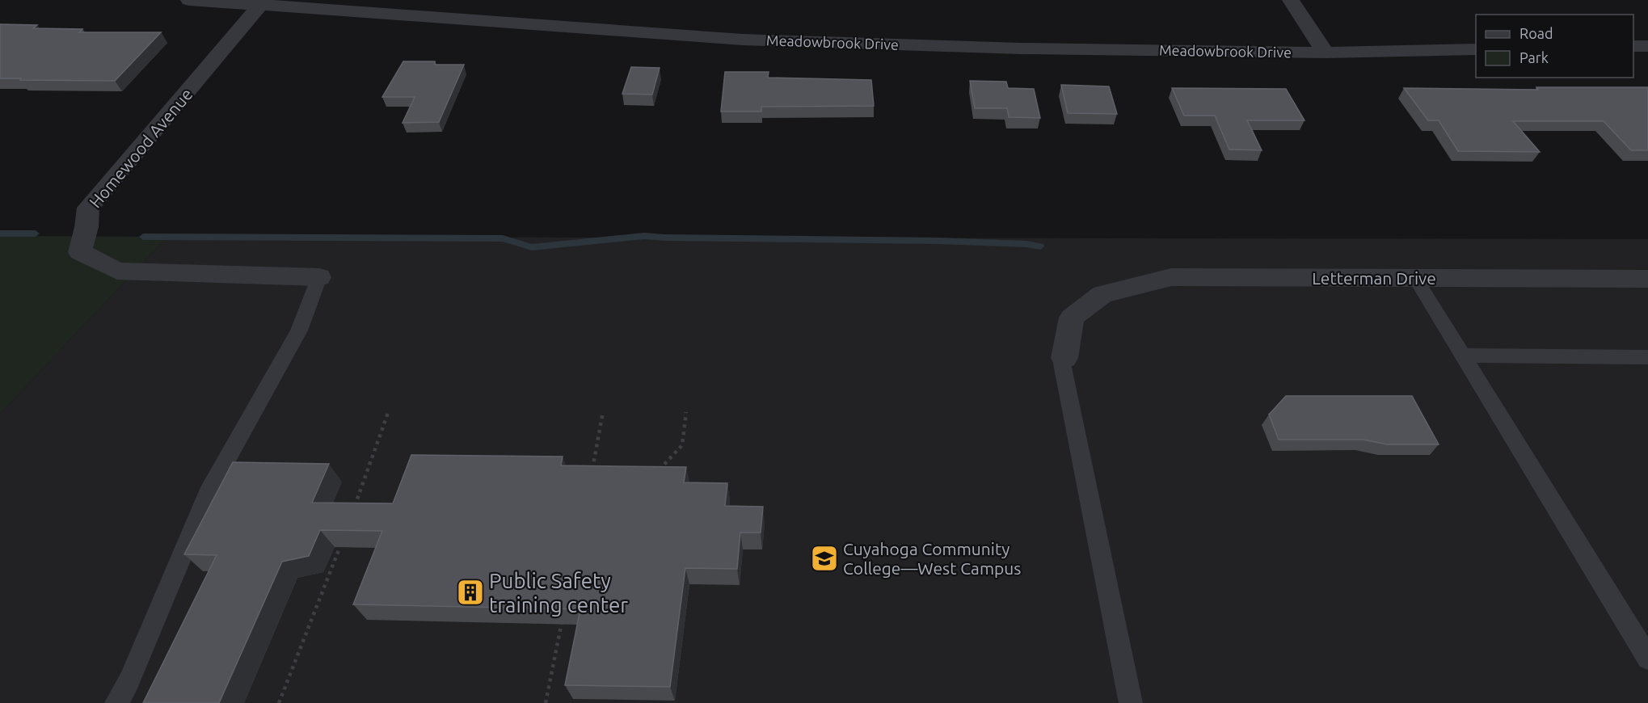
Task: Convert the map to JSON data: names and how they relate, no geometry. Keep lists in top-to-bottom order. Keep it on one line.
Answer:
{"streets":{"street":["Meadowbrook Drive","Homewood Avenue","Letterman Drive"]},"crossings":[["Meadowbrook Drive","Homewood Avenue"]],"places":{"school or university":["Cuyahoga Community College—West Campus"],"building":["Public Safety training center"]},"legend":["Road","Park"]}
